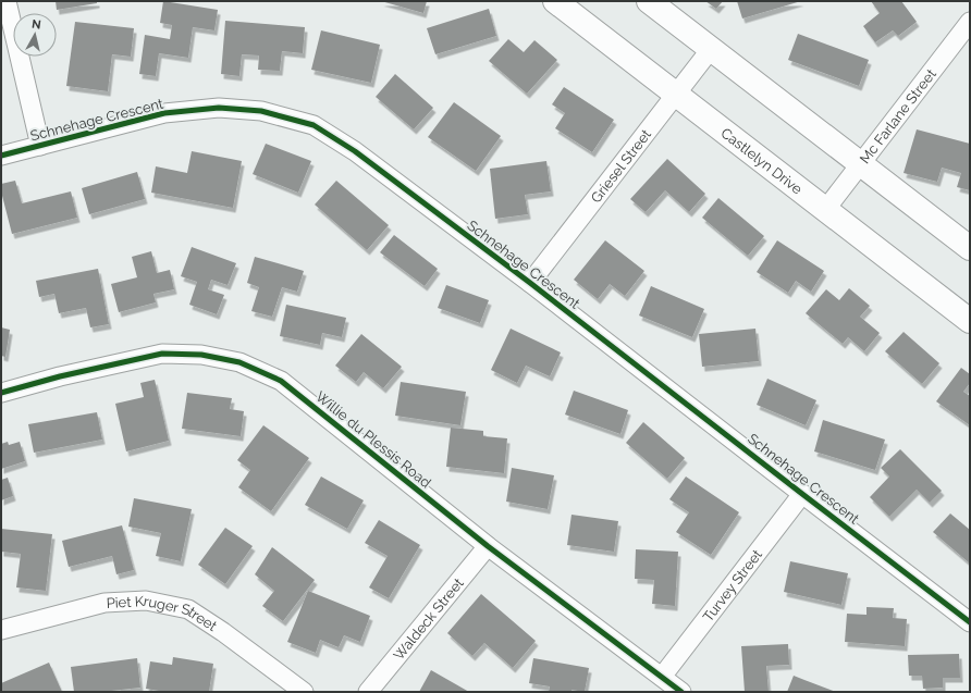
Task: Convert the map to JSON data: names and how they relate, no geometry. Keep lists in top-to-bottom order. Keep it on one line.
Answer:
{"streets":{"street":["Mc Farlane Street","Schnehage Crescent","Castlelyn Drive","Griesel Street","Willie du Plessis Road","Turvey Street","Piet Kruger Street","Waldeck Street"]},"crossings":[["Mc Farlane Street","Castlelyn Drive"],["Schnehage Crescent","Griesel Street"],["Schnehage Crescent","Turvey Street"],["Castlelyn Drive","Griesel Street"],["Willie du Plessis Road","Turvey Street"],["Willie du Plessis Road","Waldeck Street"]],"north":"top"}
